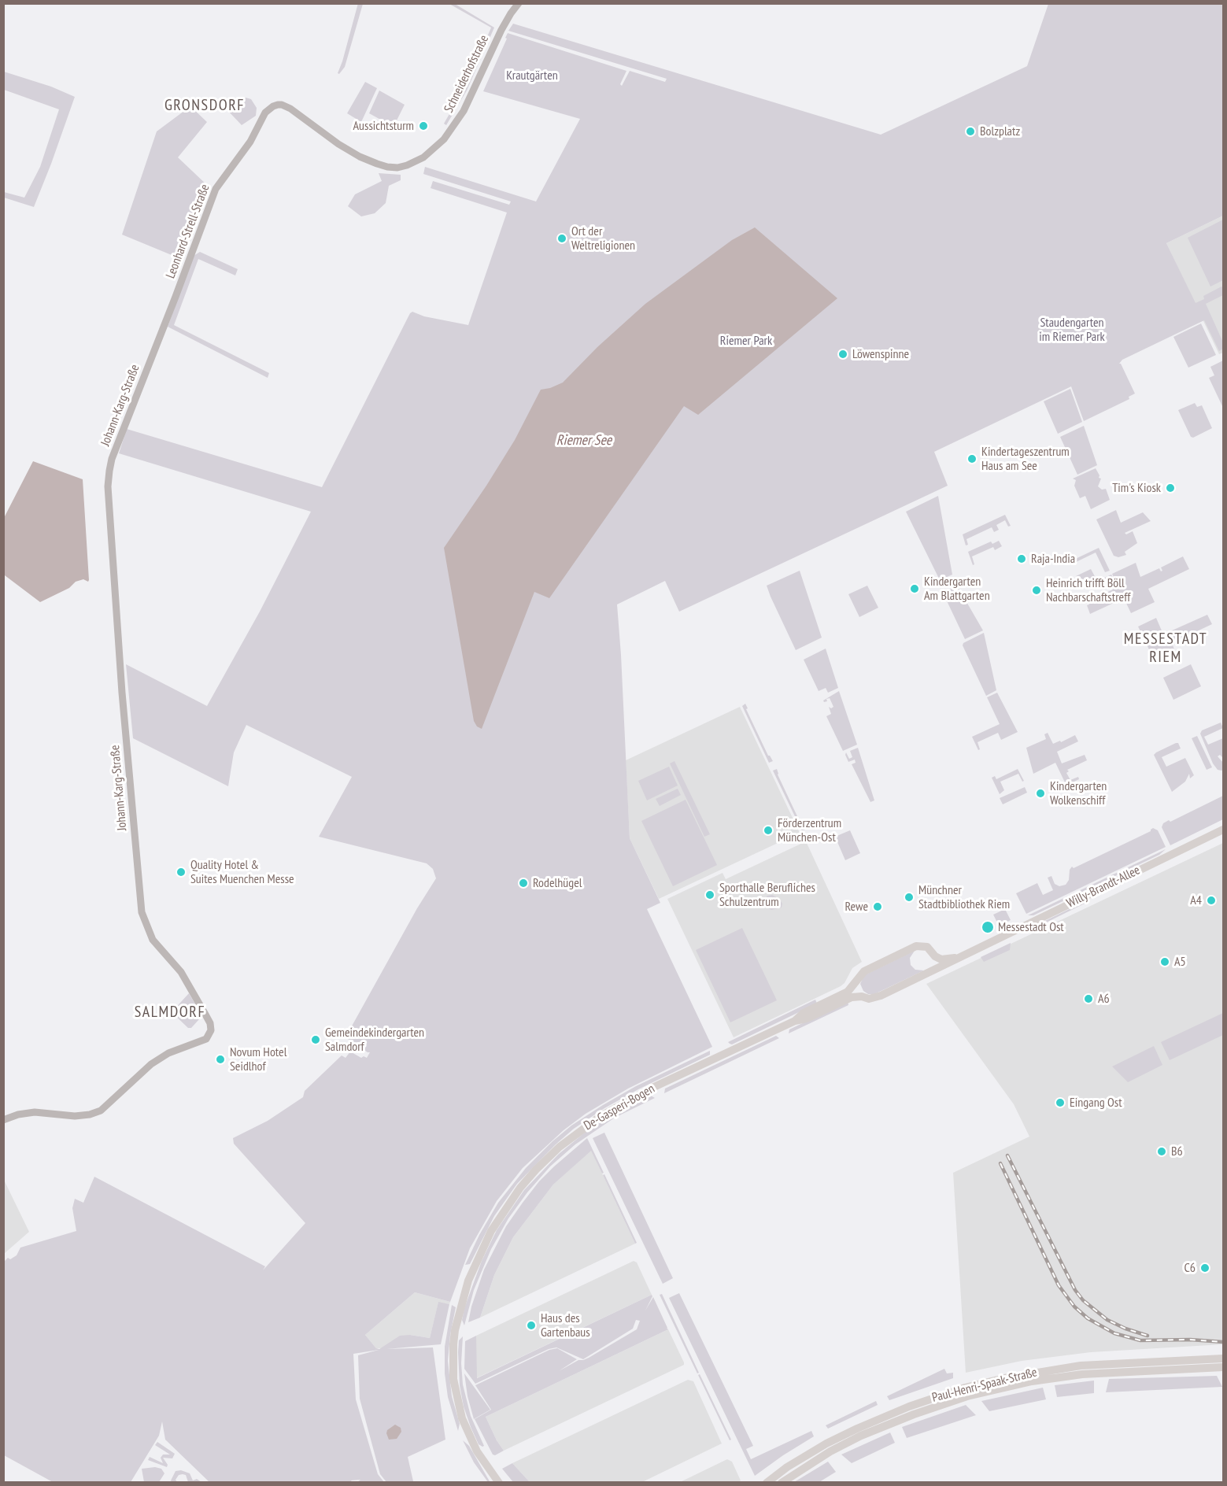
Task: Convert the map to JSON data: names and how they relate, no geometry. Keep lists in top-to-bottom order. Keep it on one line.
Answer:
{"streets":{"main road":["Willy-Brandt-Allee","De-Gasperi-Bogen","Paul-Henri-Spaak-Straße"],"street":["Schneiderhofstraße","Leonhard-Strell-Straße","Johann-Karg-Straße"]},"crossings":[["Schneiderhofstraße","Leonhard-Strell-Straße"],["Leonhard-Strell-Straße","Johann-Karg-Straße"],["Willy-Brandt-Allee","De-Gasperi-Bogen"]],"districts":["GRONSDORF","MESSESTADT RIEM","SALMDORF"],"water":["Riemer See"],"parks":["Krautgärten","Staudengarten im Riemer Park","Riemer Park"],"places":["Aussichtsturm","Bolzplatz","Ort der Weltreligionen","Löwenspinne","Kindertageszentrum Haus am See","Tim's Kiosk","Raja-India","Kindergarten Am Blattgarten","Heinrich trifft Böll Nachbarschaftstreff","Kindergarten Wolkenschiff","Förderzentrum München-Ost","Quality Hotel & Suites Muenchen Messe","Rodelhügel","Sporthalle Berufliches Schulzentrum","Münchner Stadtbibliothek Riem","A4","Rewe","Messestadt Ost","A5","A6","Gemeindekindergarten Salmdorf","Novum Hotel Seidlhof","Eingang Ost","B6","C6","Haus des Gartenbaus"]}
